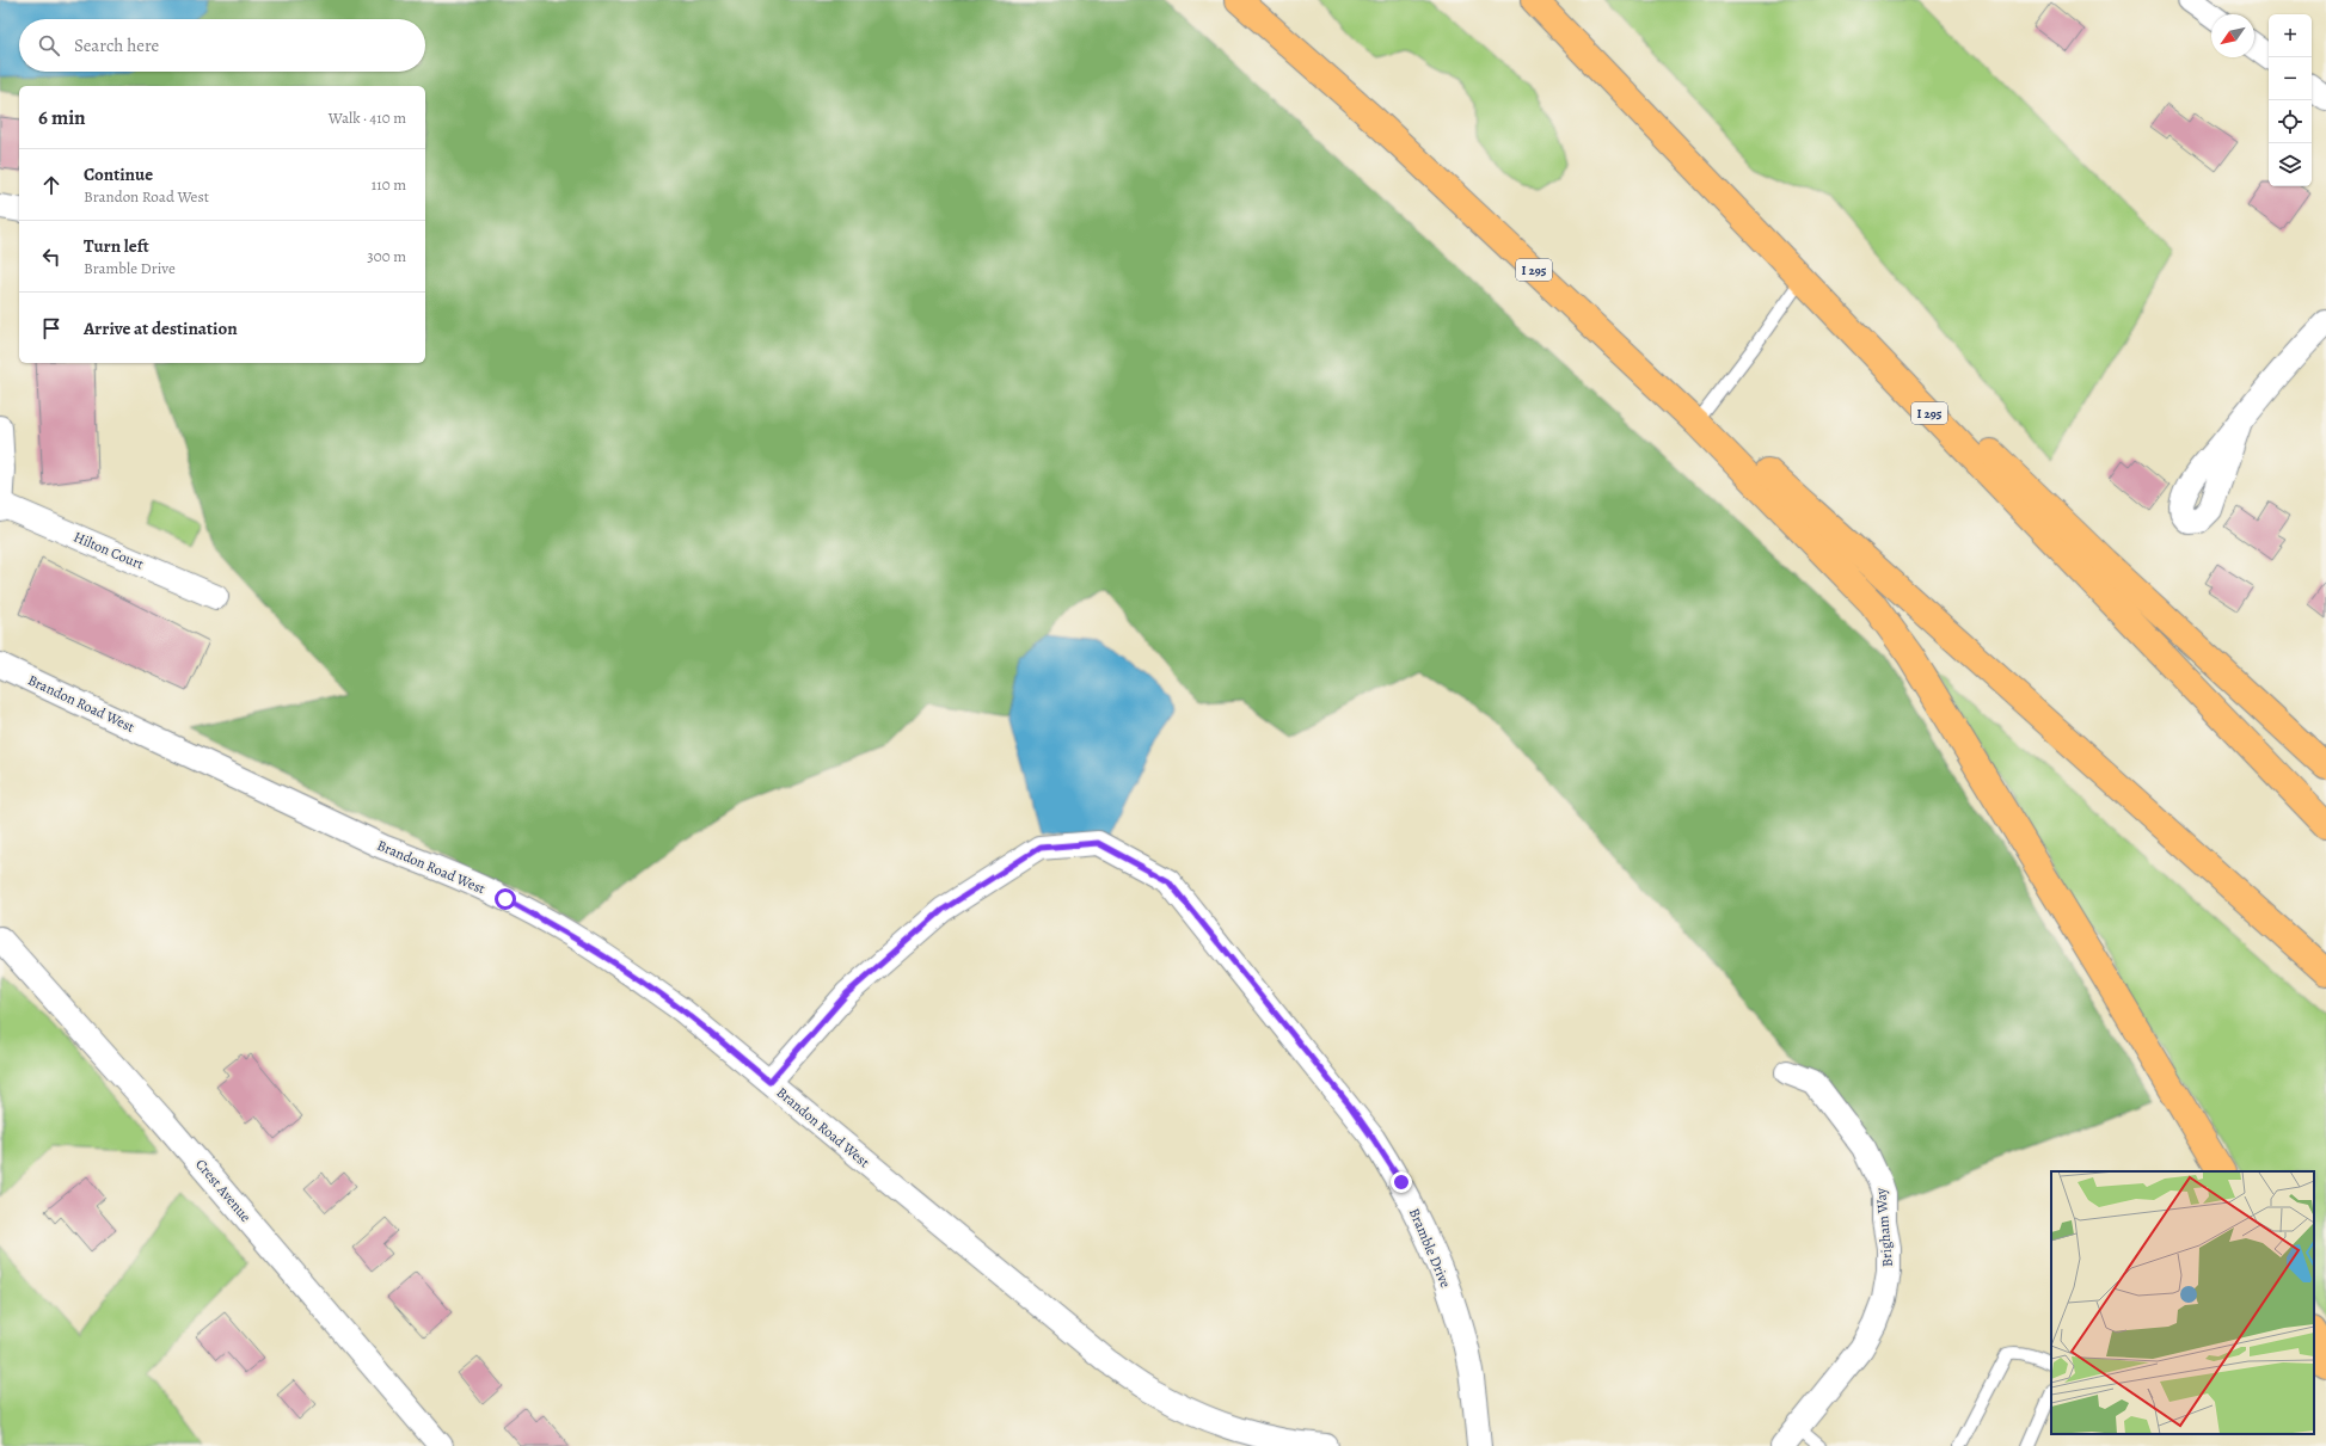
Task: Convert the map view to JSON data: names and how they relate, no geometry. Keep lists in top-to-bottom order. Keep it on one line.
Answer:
{"streets":{"highway":["I 295"],"street":["Hilton Court","Brandon Road West","Crest Avenue","Brigham Way","Bramble Drive"]},"crossings":[["Brandon Road West","Bramble Drive"]],"north":"bottom left","page":{"map_buttons":["+","−"],"search":"Search here","heading":["6 min","Walk · 410 m"],"list":[["Continue","Brandon Road West","110 m"],["Turn left","Bramble Drive","300 m"],"Arrive at destination"]}}
